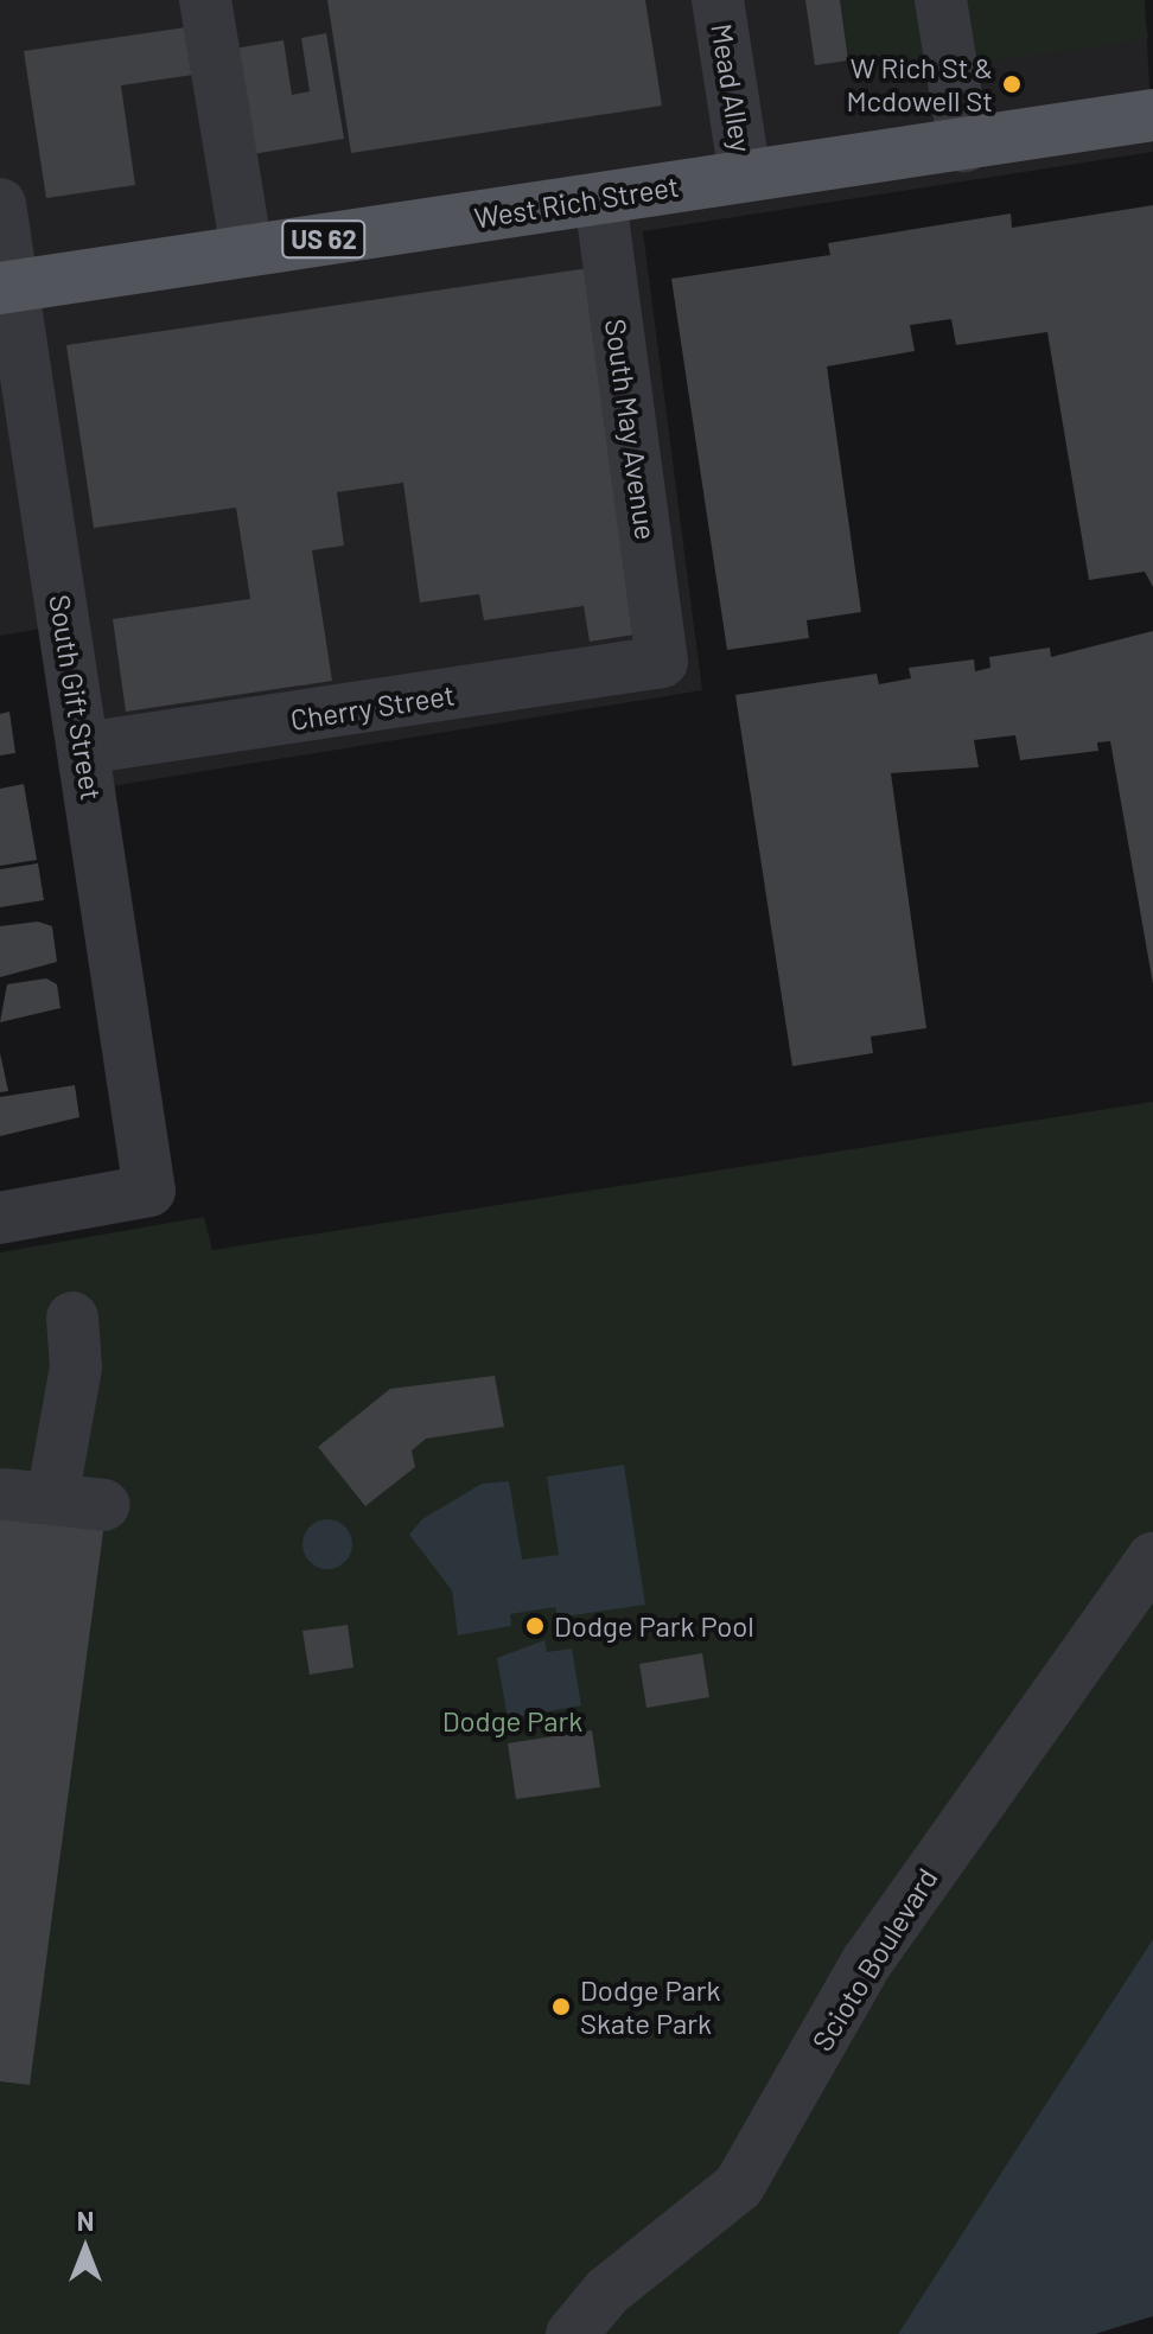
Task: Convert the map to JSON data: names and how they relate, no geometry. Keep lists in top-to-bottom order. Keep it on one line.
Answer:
{"streets":{"main road":["West Rich Street","US 62"],"street":["Mead Alley","South May Avenue","South Gift Street","Cherry Street","Scioto Boulevard"]},"crossings":[["Mead Alley","West Rich Street"],["West Rich Street","South May Avenue"],["West Rich Street","South Gift Street"],["South May Avenue","Cherry Street"],["South Gift Street","Cherry Street"]],"parks":["Dodge Park"],"places":["W Rich St & Mcdowell St","Dodge Park Pool","Dodge Park Skate Park"],"north":"top"}
